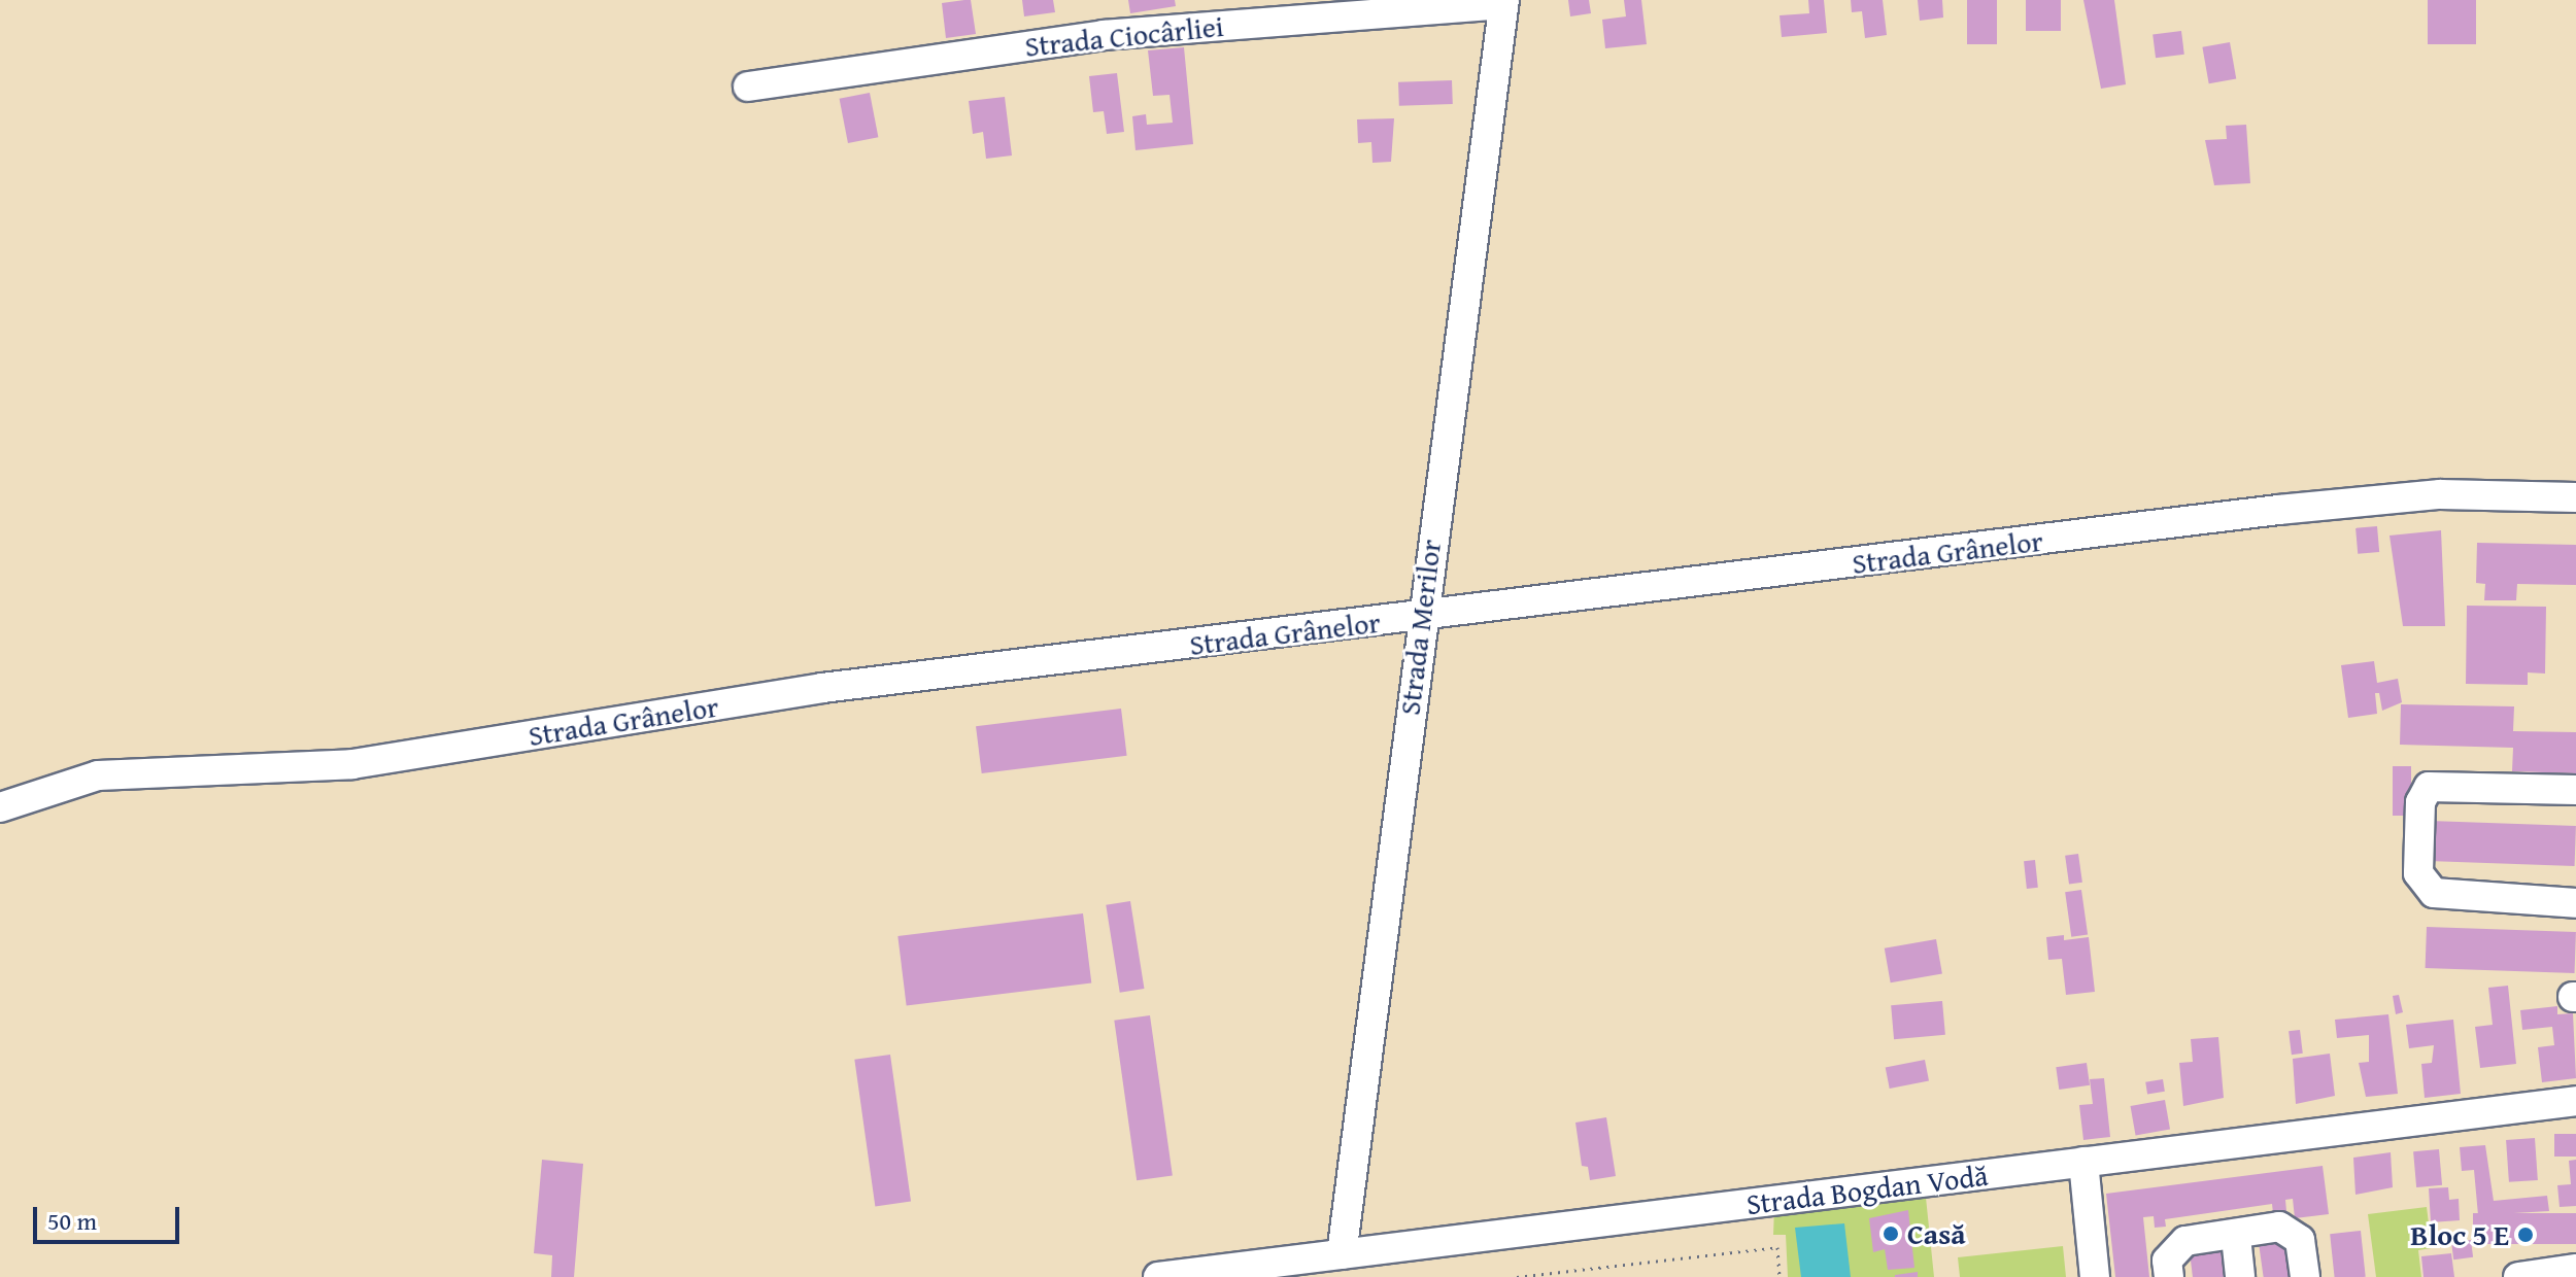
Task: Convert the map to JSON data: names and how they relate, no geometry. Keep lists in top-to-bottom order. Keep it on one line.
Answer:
{"streets":{"street":["Strada Ciocârliei","Strada Grânelor","Strada Merilor","Strada Bogdan Vodă"]},"crossings":[["Strada Ciocârliei","Strada Merilor"],["Strada Grânelor","Strada Merilor"],["Strada Merilor","Strada Bogdan Vodă"]],"places":["Casă","Bloc 5 E"],"scale_bar":"50 m"}
